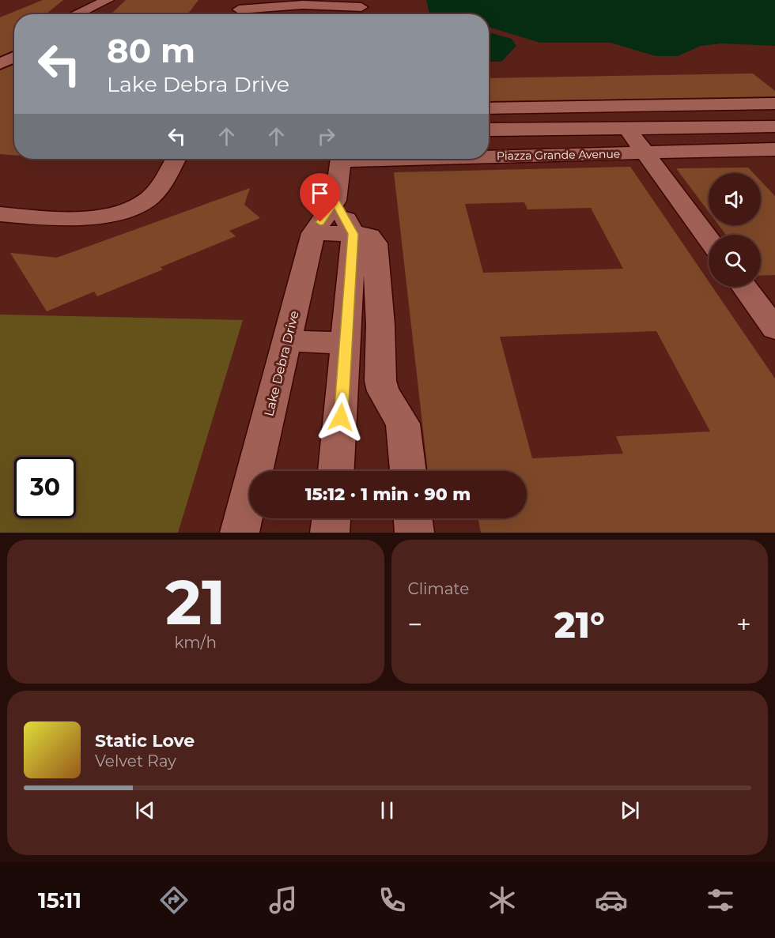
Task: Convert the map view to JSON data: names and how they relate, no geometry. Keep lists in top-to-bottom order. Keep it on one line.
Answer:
{"streets":{"street":["Piazza Grande Avenue","Lake Debra Drive"]},"page":{"turn":["80 m","Lake Debra Drive"],"limit":"30","trip":"15:12 · 1 min · 90 m","tile":[["21","km/h"],"Climate"],"heat":["−","21°","+"],"song":["Static Love","Velvet Ray"],"tabs":"15:11"}}
